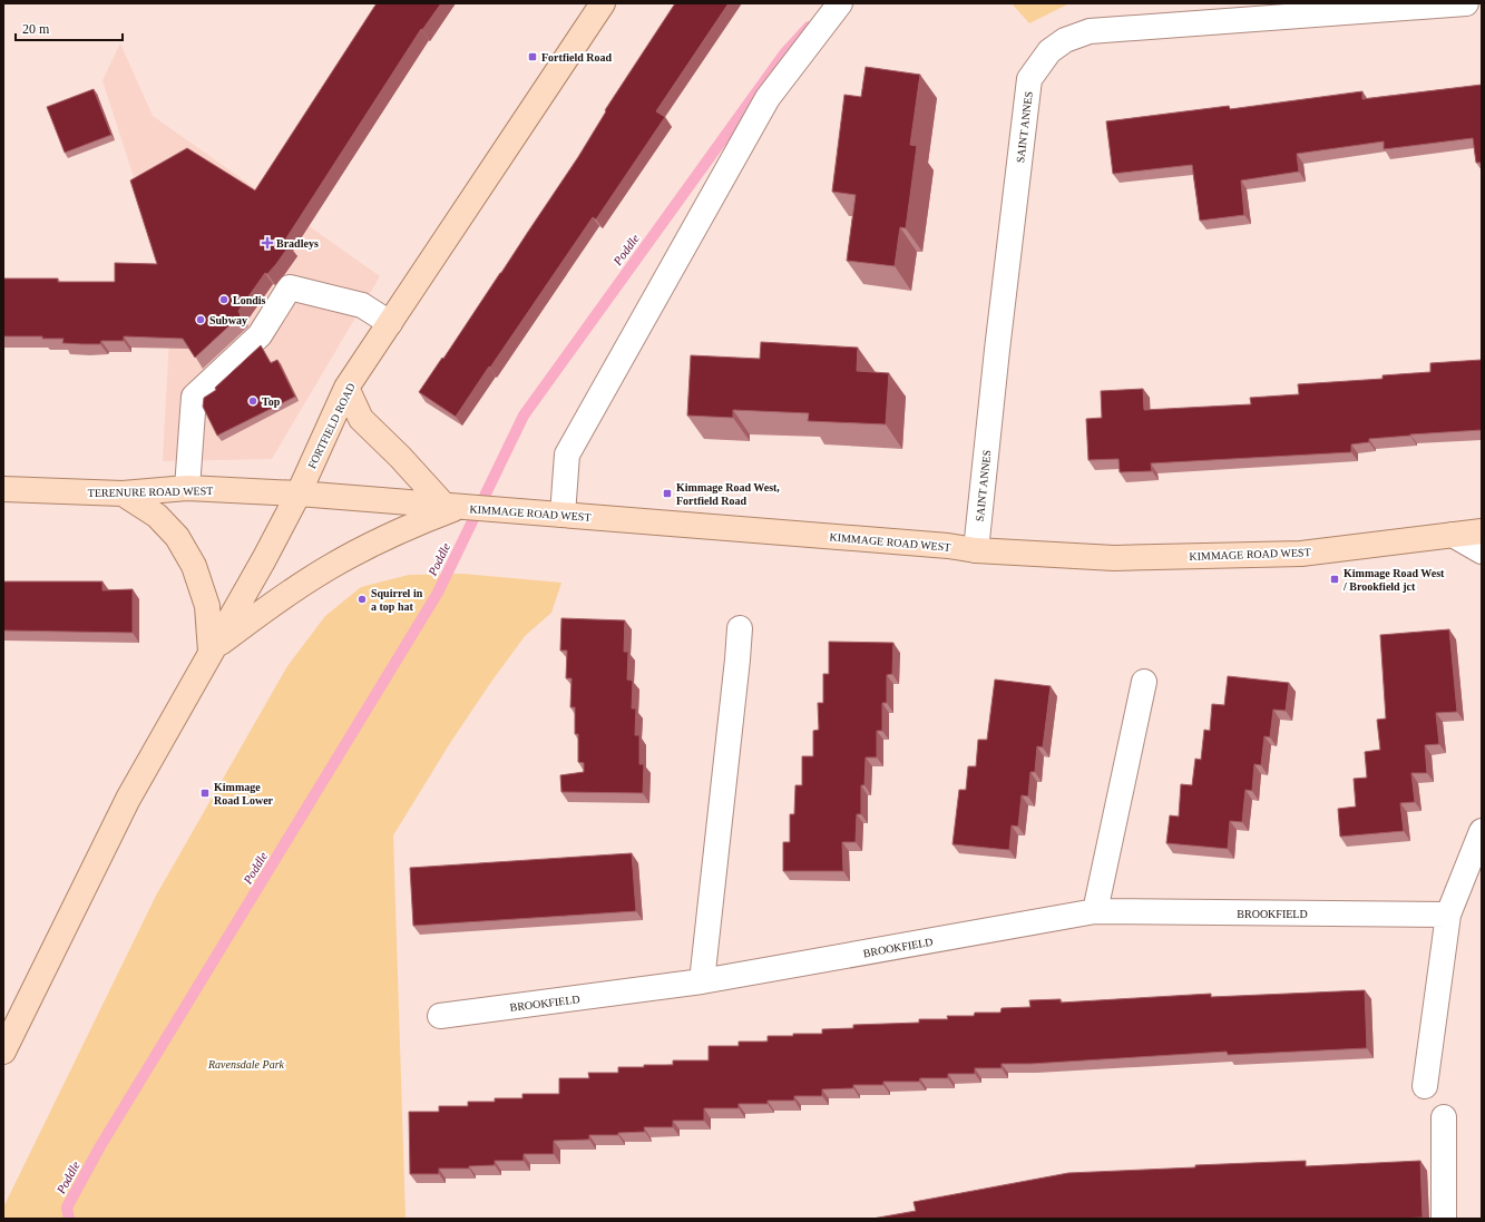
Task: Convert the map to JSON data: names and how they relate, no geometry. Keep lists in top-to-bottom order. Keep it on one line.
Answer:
{"streets":{"main road":["FORTFIELD ROAD","TERENURE ROAD WEST","KIMMAGE ROAD WEST"],"street":["SAINT ANNES","BROOKFIELD"]},"crossings":[["SAINT ANNES","KIMMAGE ROAD WEST"],["FORTFIELD ROAD","TERENURE ROAD WEST"],["FORTFIELD ROAD","KIMMAGE ROAD WEST"],["TERENURE ROAD WEST","KIMMAGE ROAD WEST"]],"water":["Poddle"],"parks":["Ravensdale Park"],"places":{"transit":["Fortfield Road","Kimmage Road West, Fortfield Road","Kimmage Road West / Brookfield jct","Kimmage Road Lower"],"health":["Bradleys"],"other":["Londis","Subway","Top","Squirrel in a top hat"]},"scale_bar":"20 m"}
